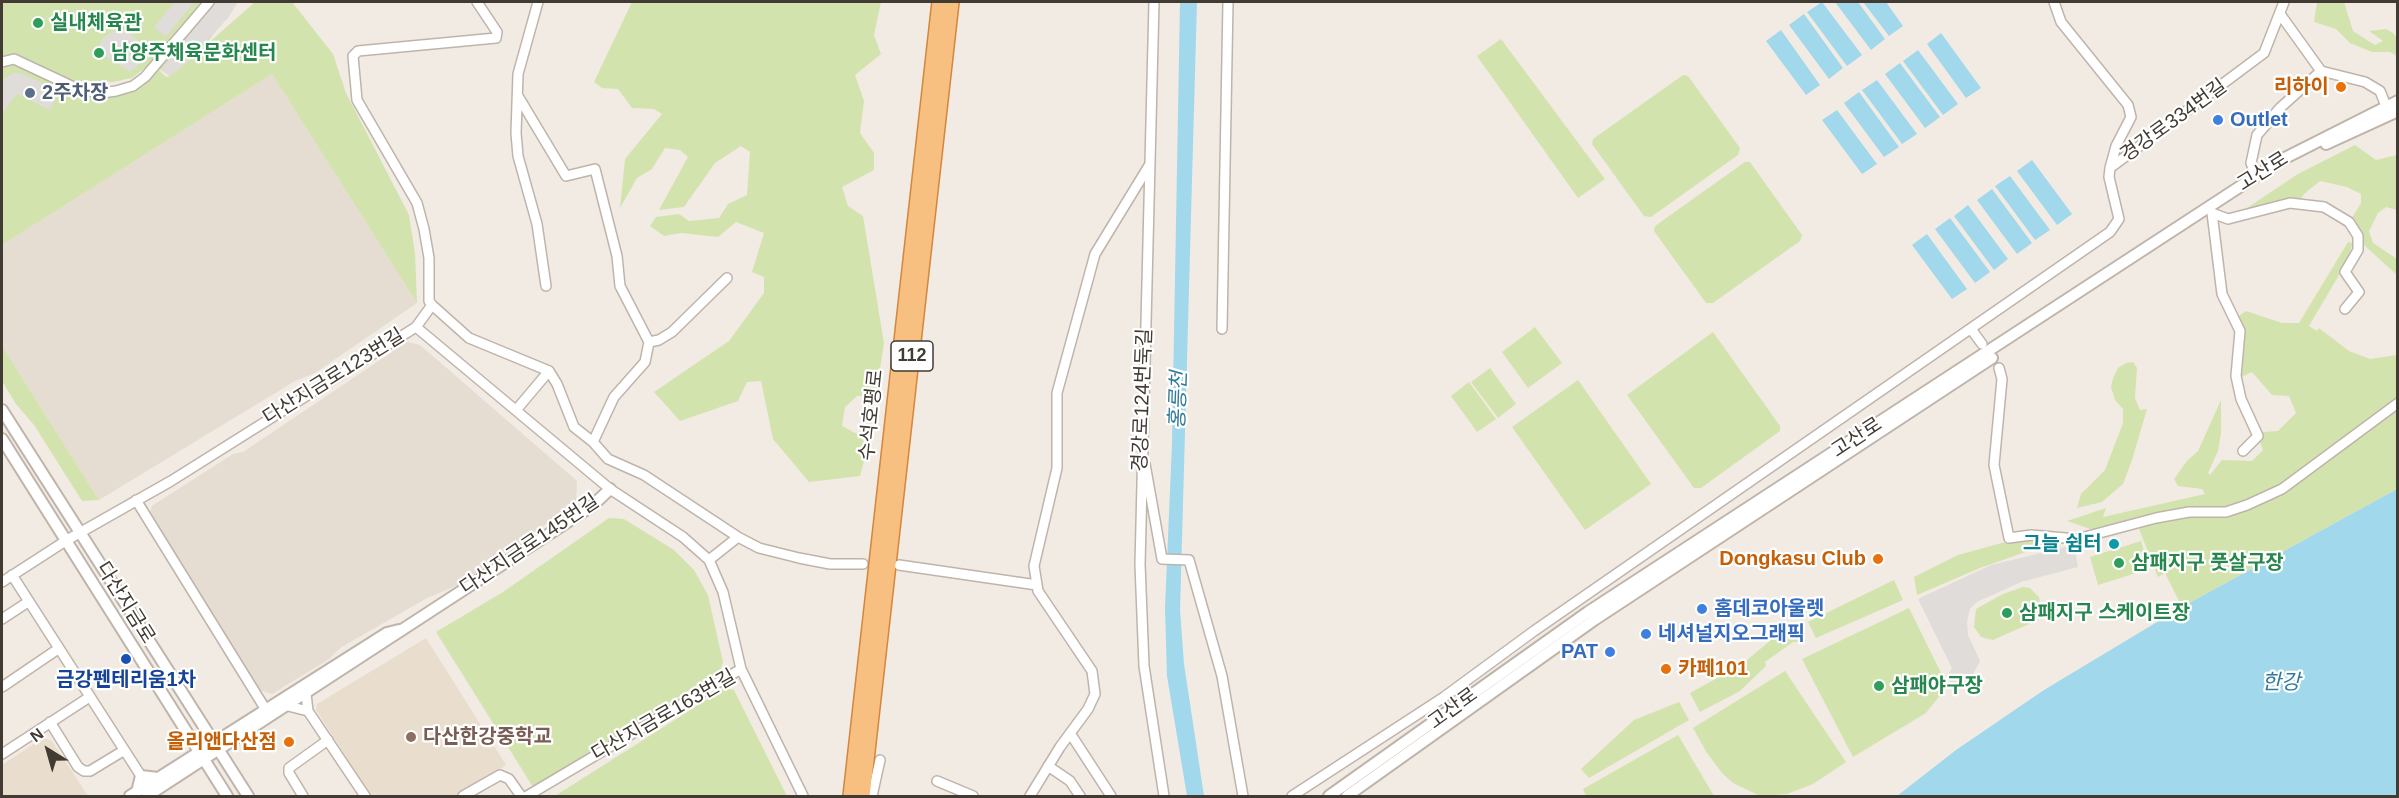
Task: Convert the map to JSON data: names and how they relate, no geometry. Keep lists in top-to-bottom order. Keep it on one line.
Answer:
{"streets":{"highway":["112","수석호평로"],"street":["경강로334번길","고산로","다산지금로123번길","경강로124번둑길","다산지금로145번길","다산지금로","다산지금로163번길"]},"crossings":[["다산지금로123번길","다산지금로145번길"],["다산지금로123번길","다산지금로"],["다산지금로145번길","다산지금로"],["다산지금로145번길","다산지금로163번길"]],"water":["홍릉천","한강"],"places":["실내체육관","남양주체육문화센터","리하이","2주차장","Outlet","그늘 쉼터","Dongkasu Club","삼패지구 풋살구장","홈데코아울렛","삼패지구 스케이트장","네셔널지오그래픽","PAT","금강펜테리움1차","카페101","삼패야구장","다산한강중학교","올리앤다산점"],"north":"top left"}
